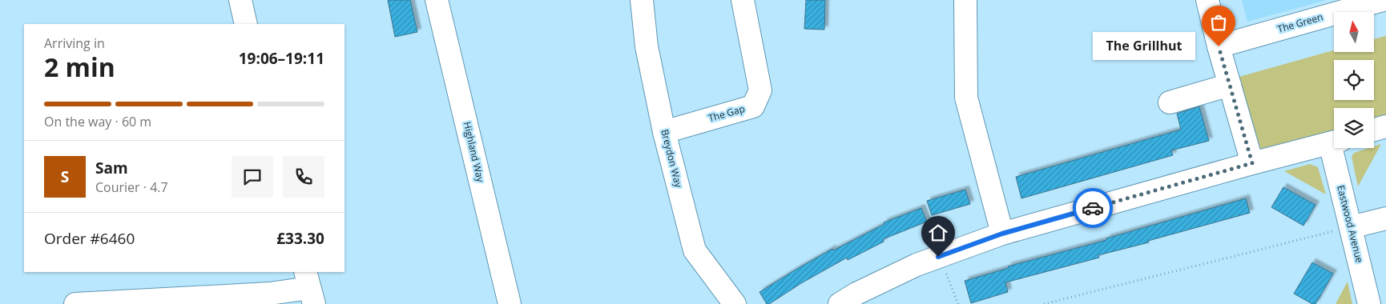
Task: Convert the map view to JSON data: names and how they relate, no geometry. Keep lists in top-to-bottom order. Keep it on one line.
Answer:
{"streets":{"street":["The Green","The Gap","Highland Way","Breydon Way","Eastwood Avenue"]},"crossings":[["The Gap","Breydon Way"]],"places":["The Grillhut"],"north":"top","page":{"heading":["2 min","Arriving in","19:06–19:11"],"panel":["Sam","Courier · 4.7","Order #6460","£33.30"],"bubble":"The Grillhut","bar":"On the way · 60 m","round":"S"}}
